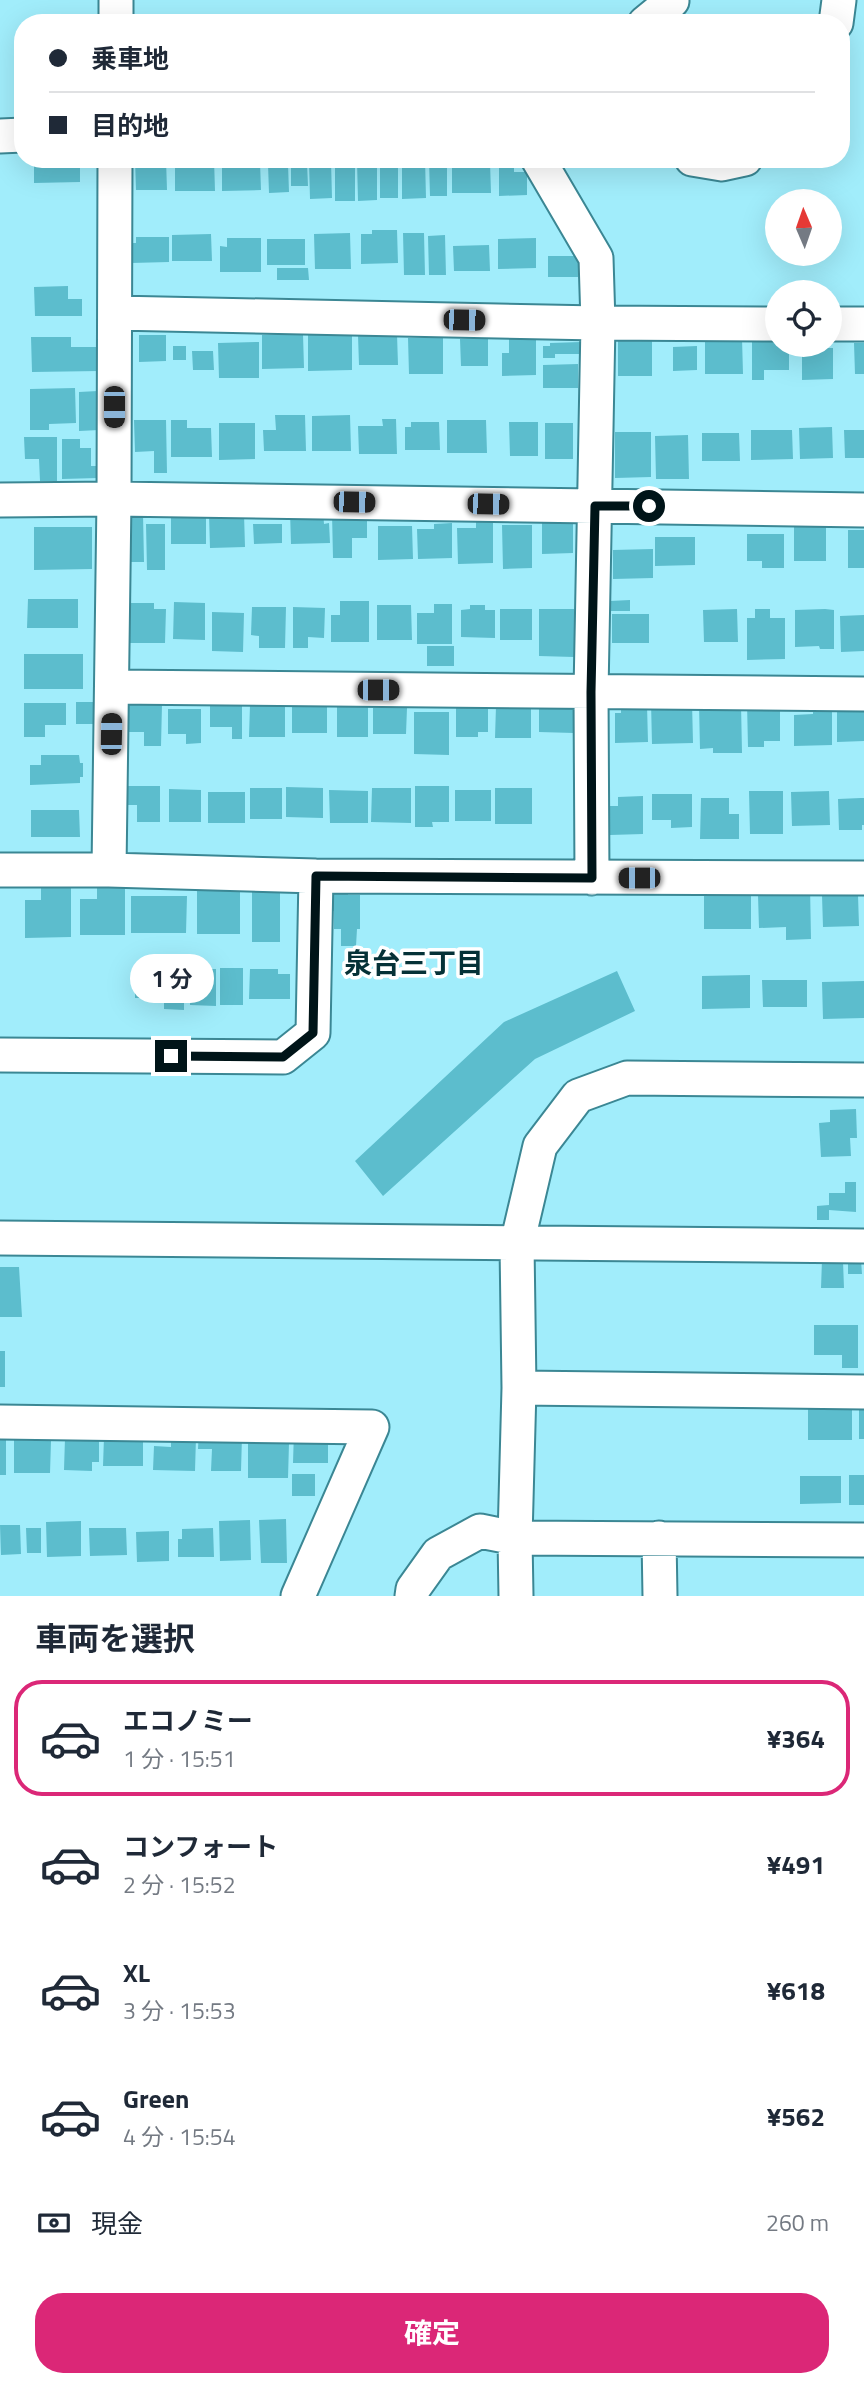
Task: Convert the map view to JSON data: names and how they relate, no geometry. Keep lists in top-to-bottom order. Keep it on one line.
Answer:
{"districts":["泉台三丁目"],"north":"top","page":{"banner":["乗車地","目的地"],"bubble":"1 分","heading":"車両を選択","list":[{"name":"エコノミー","note":"1 分 · 15:51","value":"¥364"},{"name":"コンフォート","note":"2 分 · 15:52","value":"¥491"},{"name":"XL","note":"3 分 · 15:53","value":"¥618"},{"name":"Green","note":"4 分 · 15:54","value":"¥562"}],"pay":["現金","260 m"],"buttons":"確定"}}
